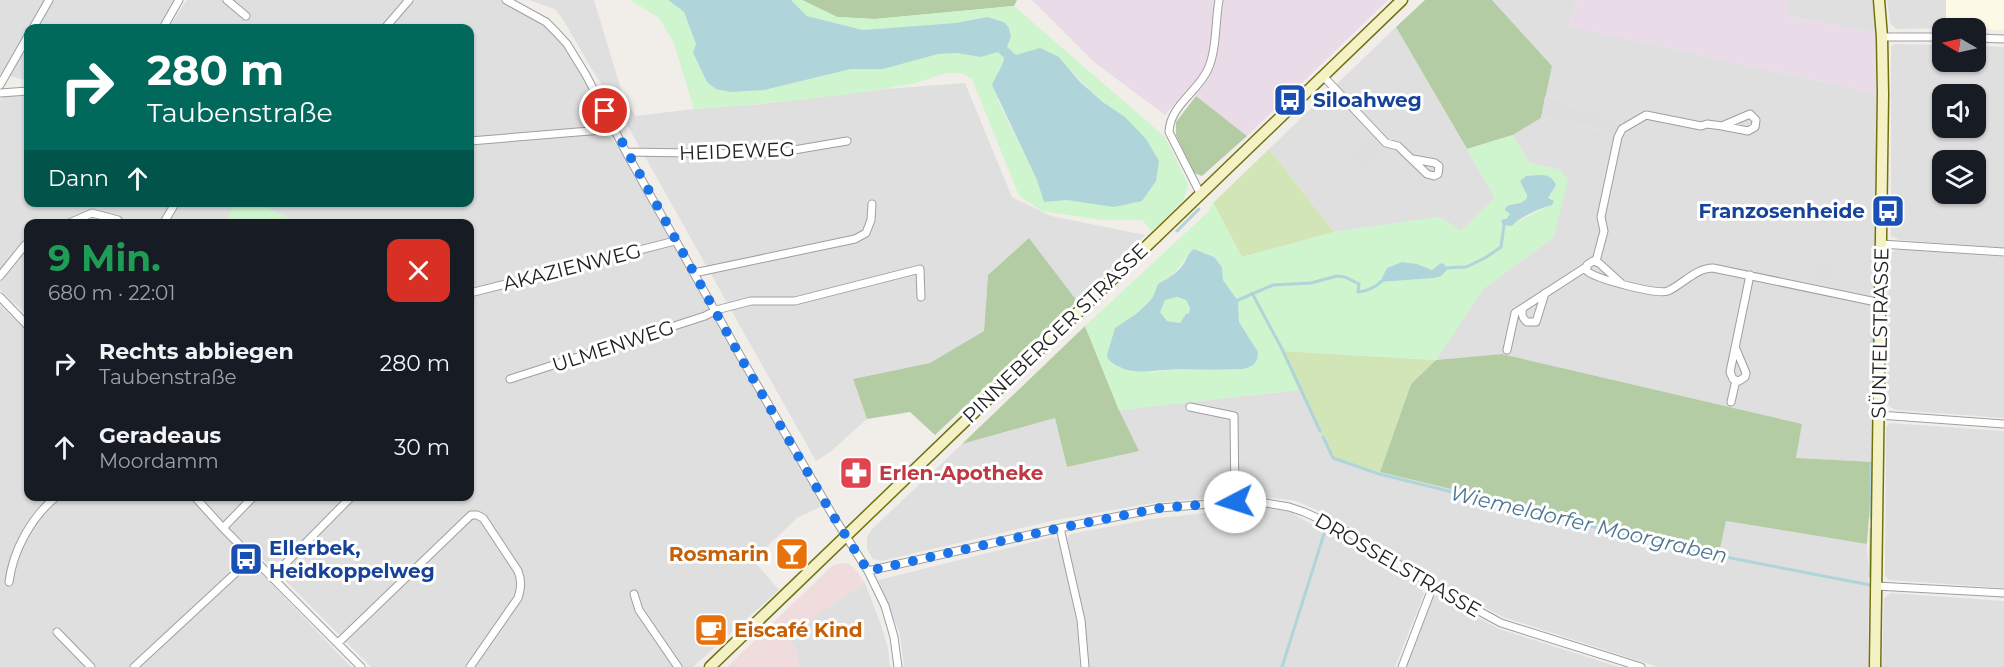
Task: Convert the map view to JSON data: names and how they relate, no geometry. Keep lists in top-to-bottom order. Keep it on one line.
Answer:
{"streets":{"main road":["PINNEBERGER STRASSE","SÜNTELSTRASSE"],"street":["HEIDEWEG","AKAZIENWEG","ULMENWEG","DROSSELSTRASSE"]},"water":["Wiemeldorfer Moorgraben"],"places":{"bus stop":["Siloahweg","Franzosenheide","Ellerbek, Heidkoppelweg"],"pharmacy":["Erlen-Apotheke"],"bar":["Rosmarin"],"cafe":["Eiscafé Kind"]},"north":"left","page":{"turn":["280 m","Taubenstraße"],"then":"Dann","heading":["9 Min.","680 m · 22:01"],"list":[{"name":"Rechts abbiegen","note":"Taubenstraße","value":"280 m"},{"name":"Geradeaus","note":"Moordamm","value":"30 m"}]}}
